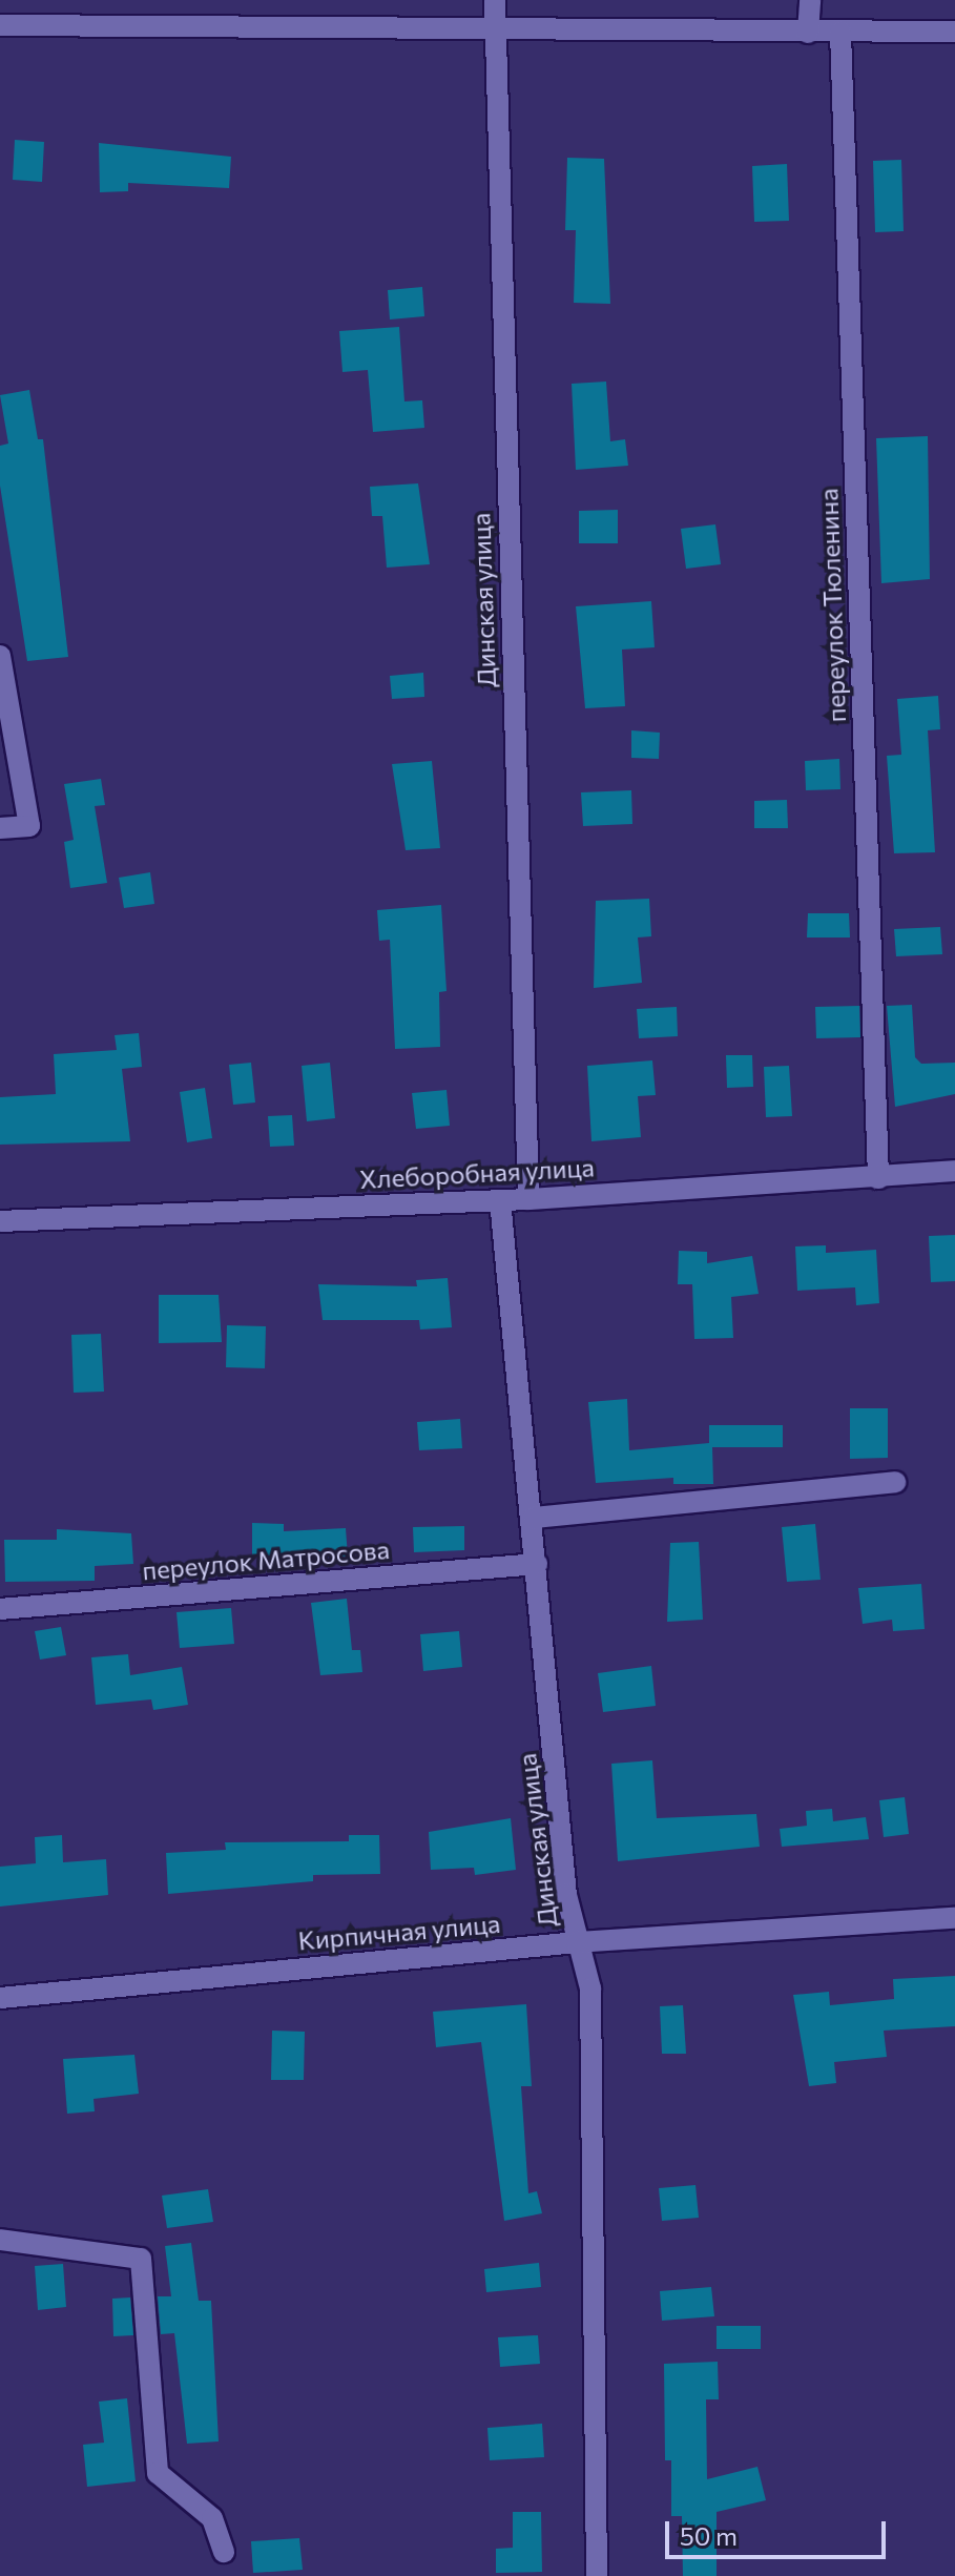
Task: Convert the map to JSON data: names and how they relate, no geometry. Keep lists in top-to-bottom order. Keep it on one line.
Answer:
{"streets":{"street":["Динская улица","переулок Тюленина","Хлеборобная улица","переулок Матросова","Кирпичная улица"]},"crossings":[["Динская улица","Хлеборобная улица"],["Динская улица","переулок Матросова"],["Динская улица","Кирпичная улица"],["переулок Тюленина","Хлеборобная улица"]],"scale_bar":"50 m"}
